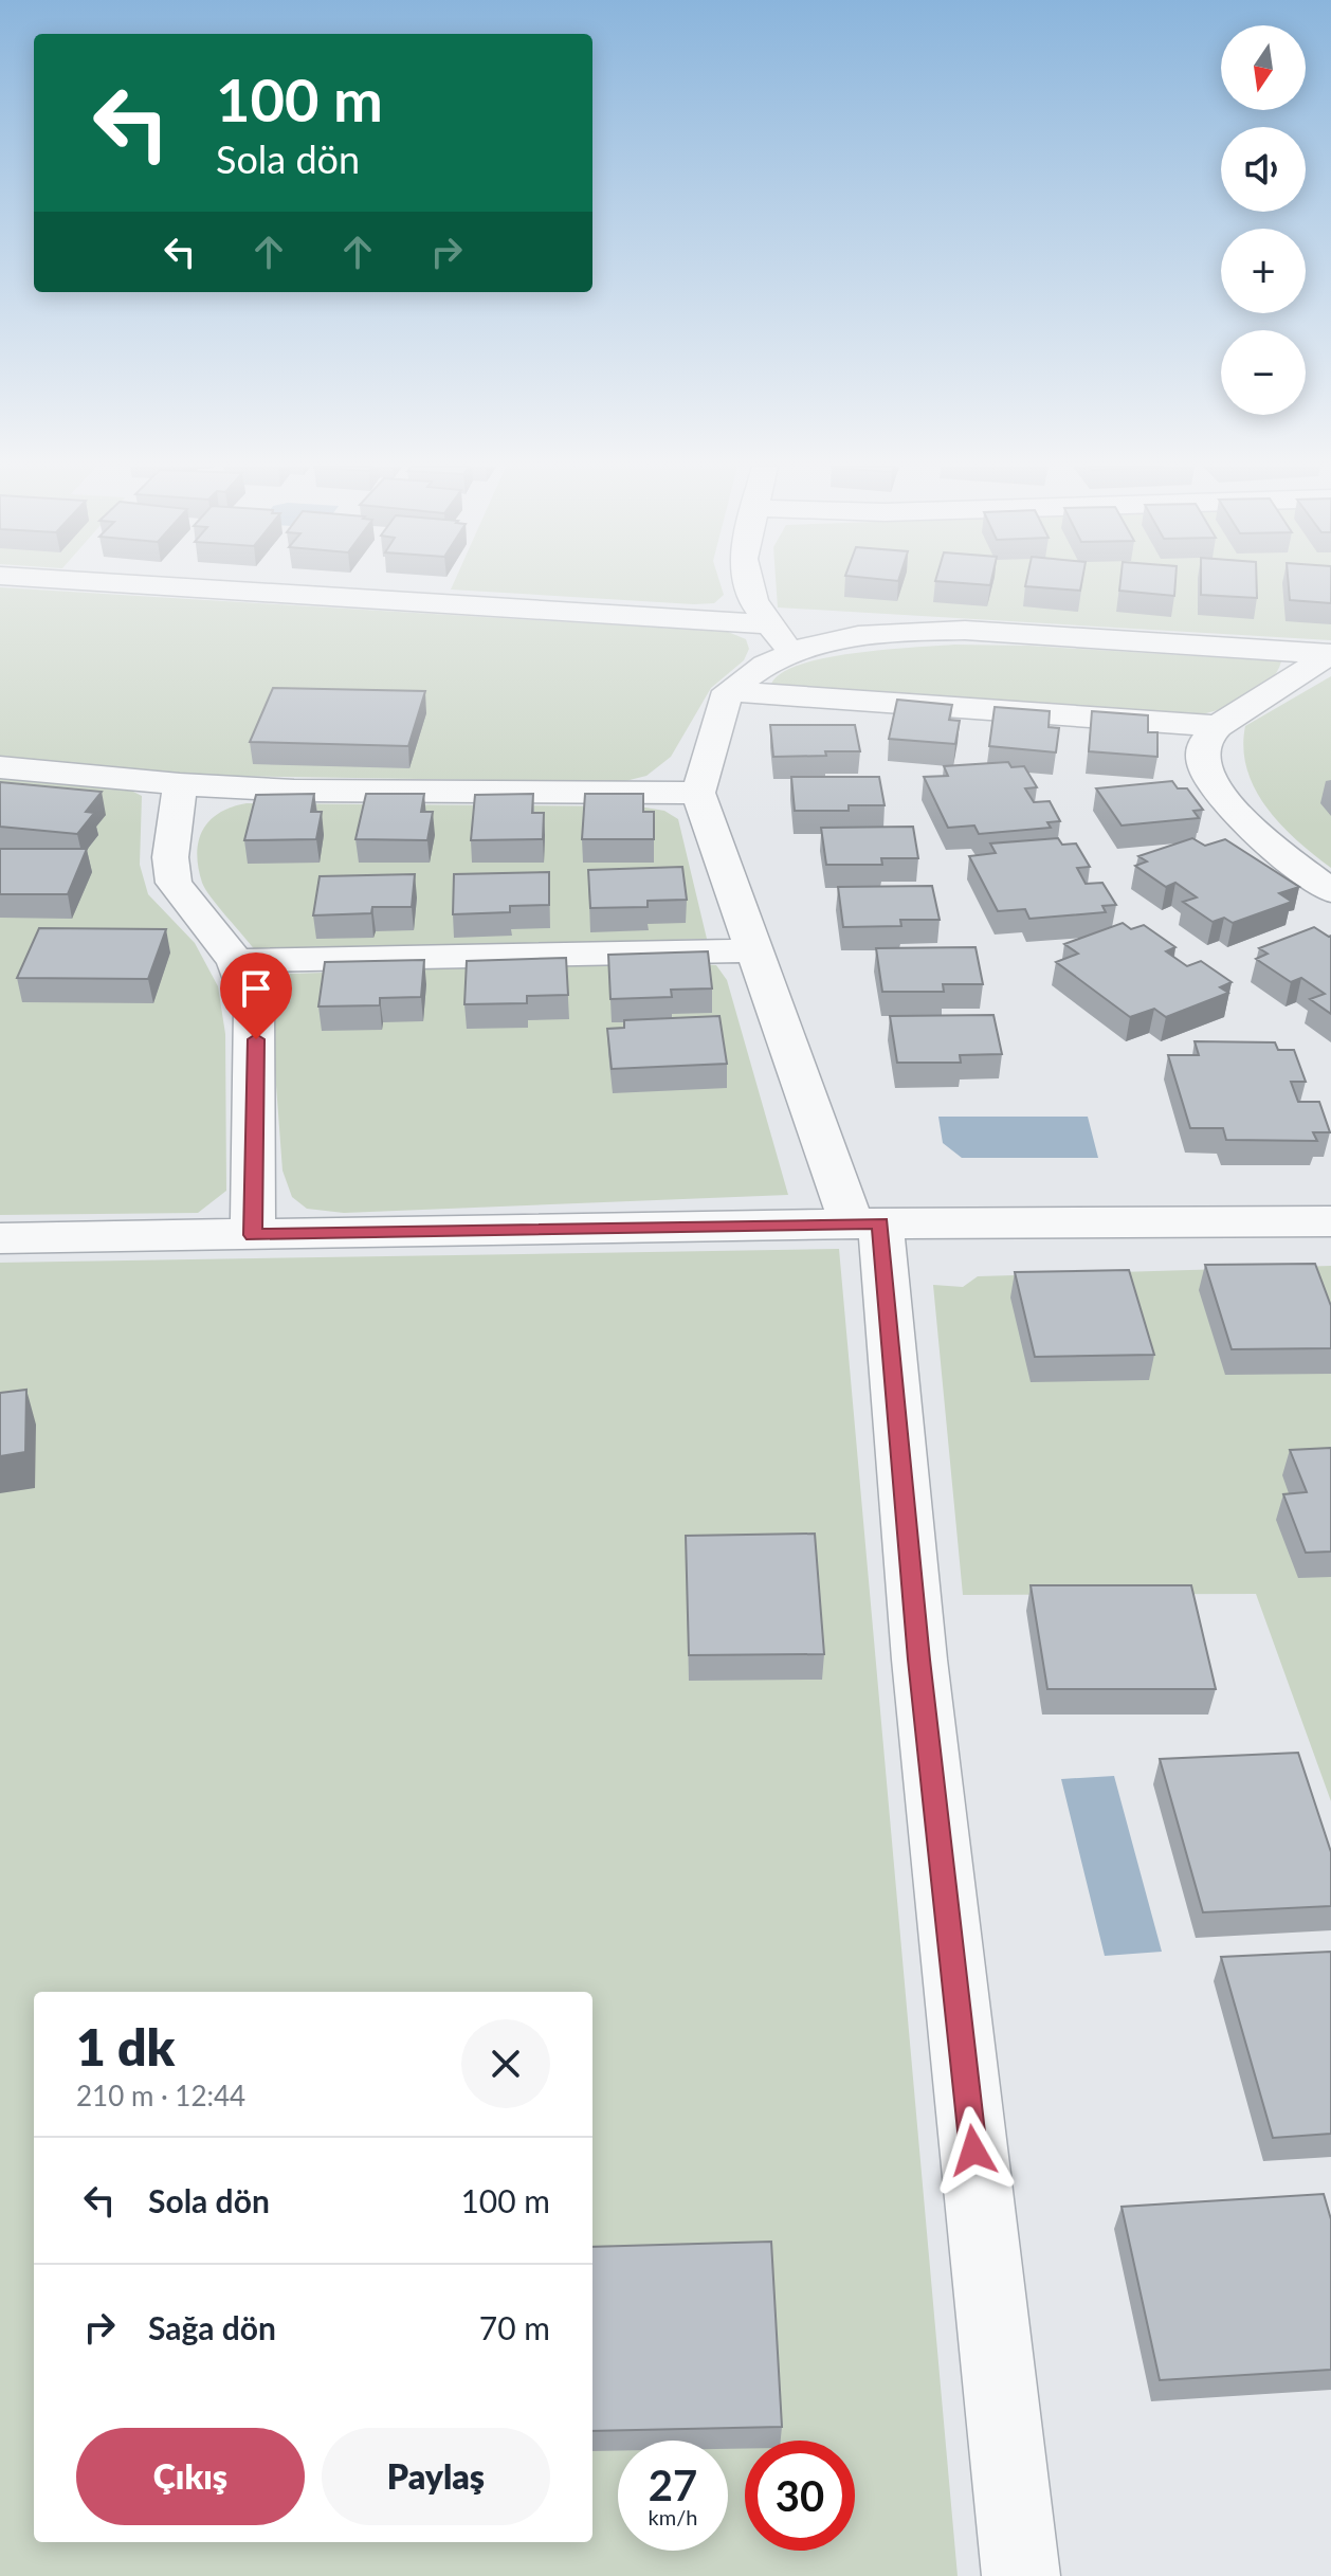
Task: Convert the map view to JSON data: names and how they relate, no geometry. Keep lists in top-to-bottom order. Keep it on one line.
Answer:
{"north":"bottom","page":{"map_buttons":["+","−"],"turn":["100 m","Sola dön"],"heading":["1 dk","210 m · 12:44"],"list":[{"name":"Sola dön","value":"100 m"},{"name":"Sağa dön","value":"70 m"}],"buttons":["Çıkış","Paylaş"],"speed":"27 km/h","limit":"30"}}
